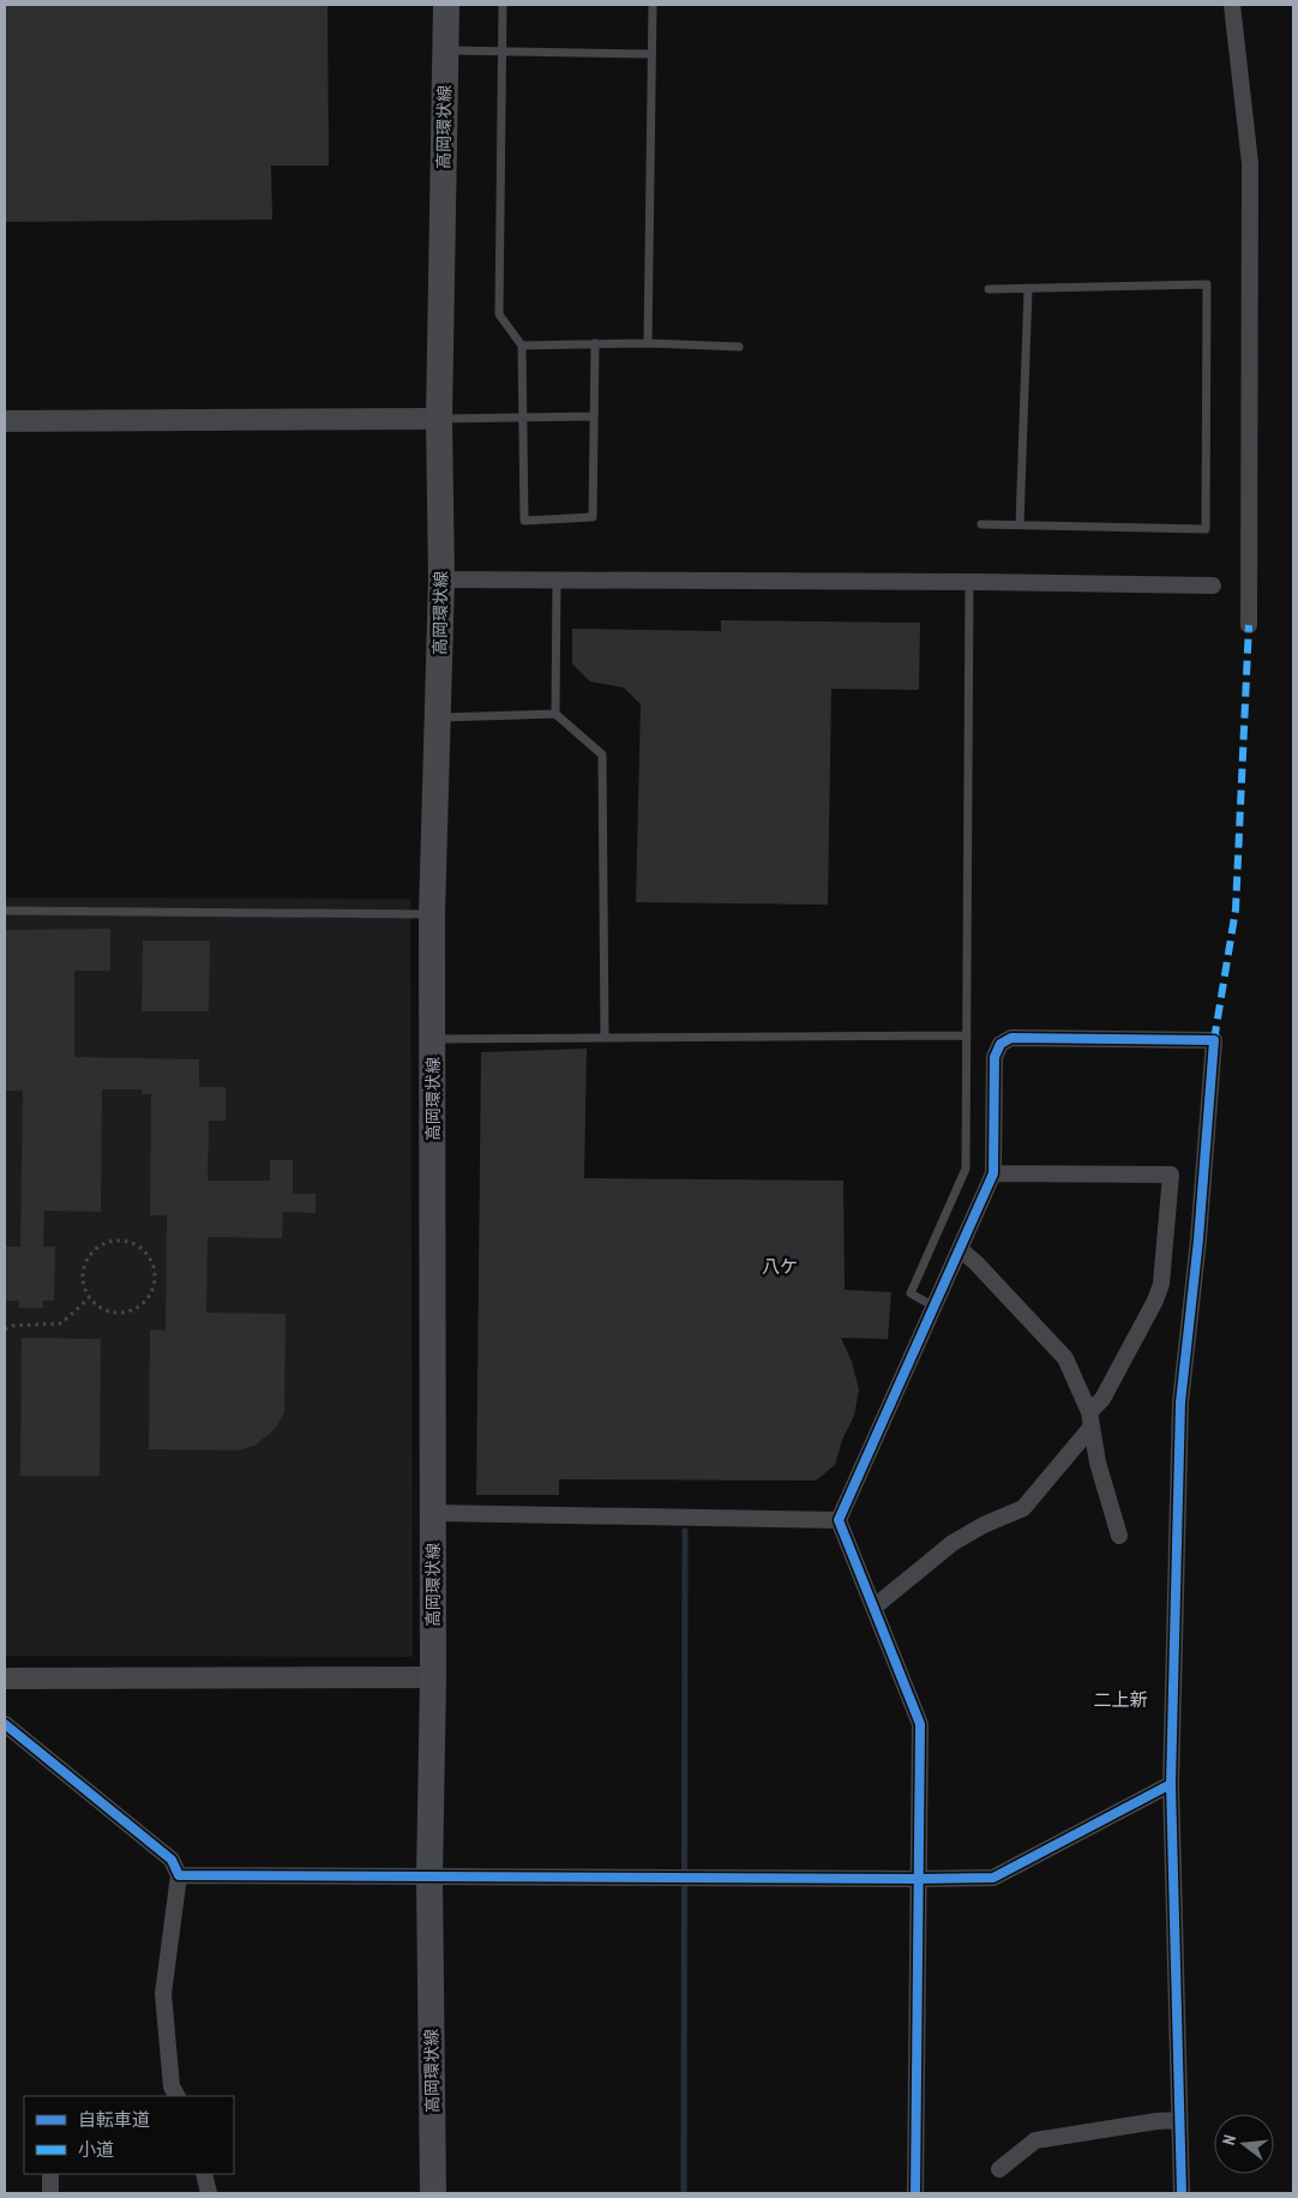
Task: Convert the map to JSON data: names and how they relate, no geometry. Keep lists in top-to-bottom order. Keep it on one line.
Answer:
{"streets":{"main road":["高岡環状線"]},"districts":["八ケ","二上新"],"legend":["自転車道","小道"],"north":"left"}
